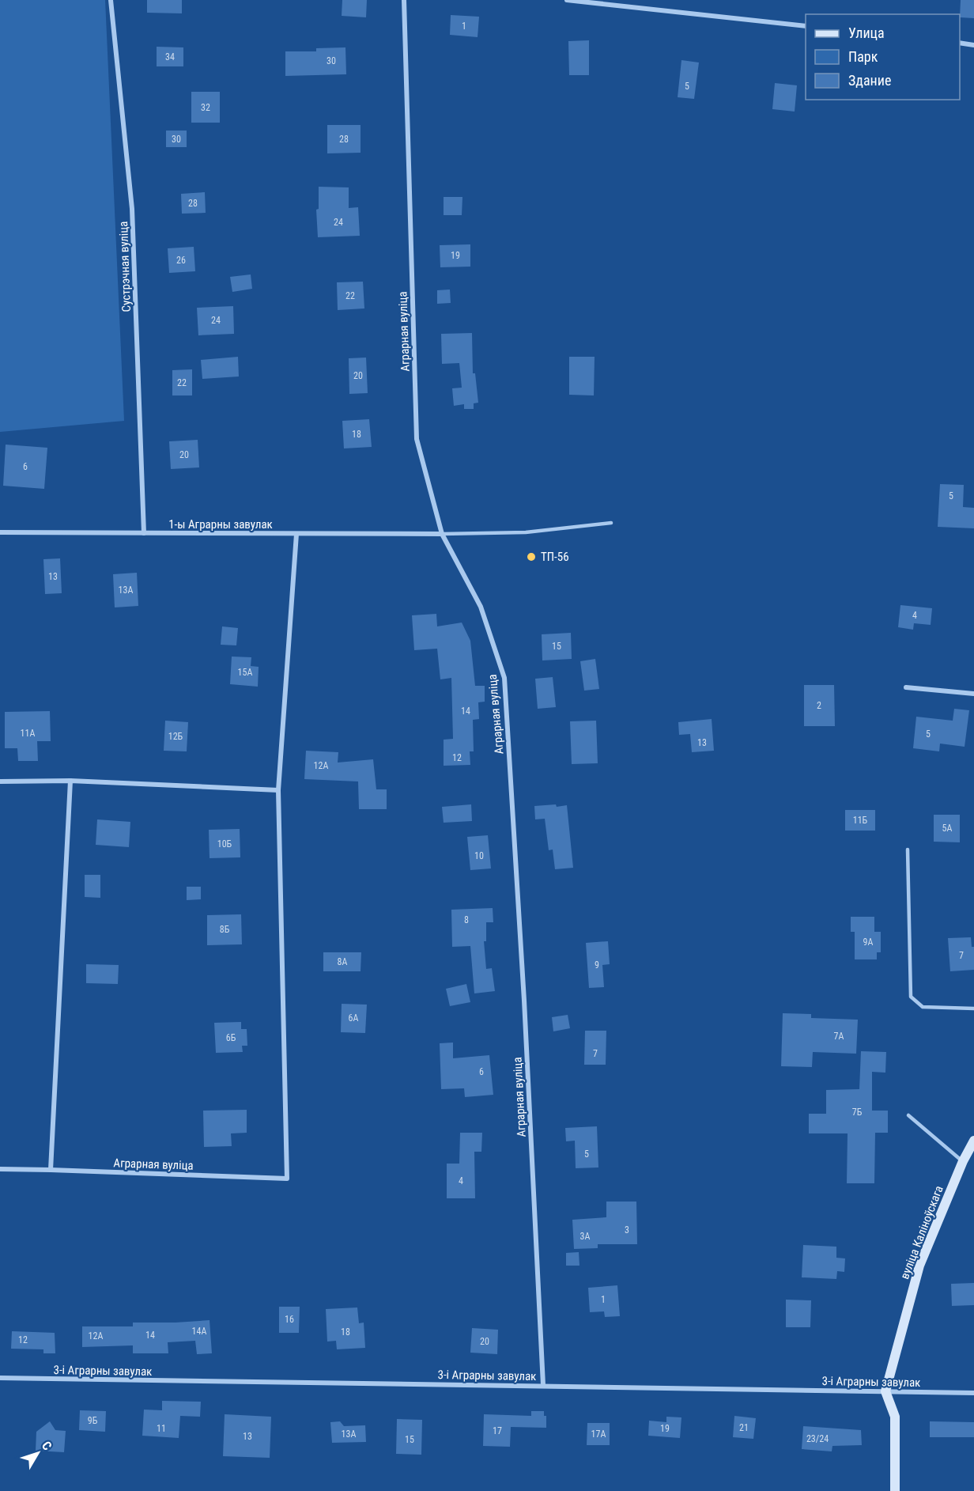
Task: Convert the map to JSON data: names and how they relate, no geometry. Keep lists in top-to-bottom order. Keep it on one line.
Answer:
{"streets":{"main road":["вуліца Каліноўскага"],"street":["Сустрэчная вуліца","Аграрная вуліца","1-ы Аграрны завулак","3-і Аграрны завулак"]},"crossings":[["Сустрэчная вуліца","1-ы Аграрны завулак"],["Аграрная вуліца","1-ы Аграрны завулак"],["Аграрная вуліца","3-і Аграрны завулак"],["вуліца Каліноўскага","3-і Аграрны завулак"]],"places":["ТП-56"],"house_numbers":["1","34","30","5","32","30","28","28","24","19","26","22","24","20","22","18","20","6","5","13","13А","4","15","15А","2","14","11А","5","12Б","13","12","12А","11Б","5А","10Б","10","8","8Б","9А","7","8А","9","6А","7А","6Б","7","6","7Б","5","4","3","3А","1","16","14А","18","14","12А","12","20","9Б","21","11","19","17","13А","17А","13","23/24","15"],"legend":["Улица","Парк","Здание"],"north":"top right"}
